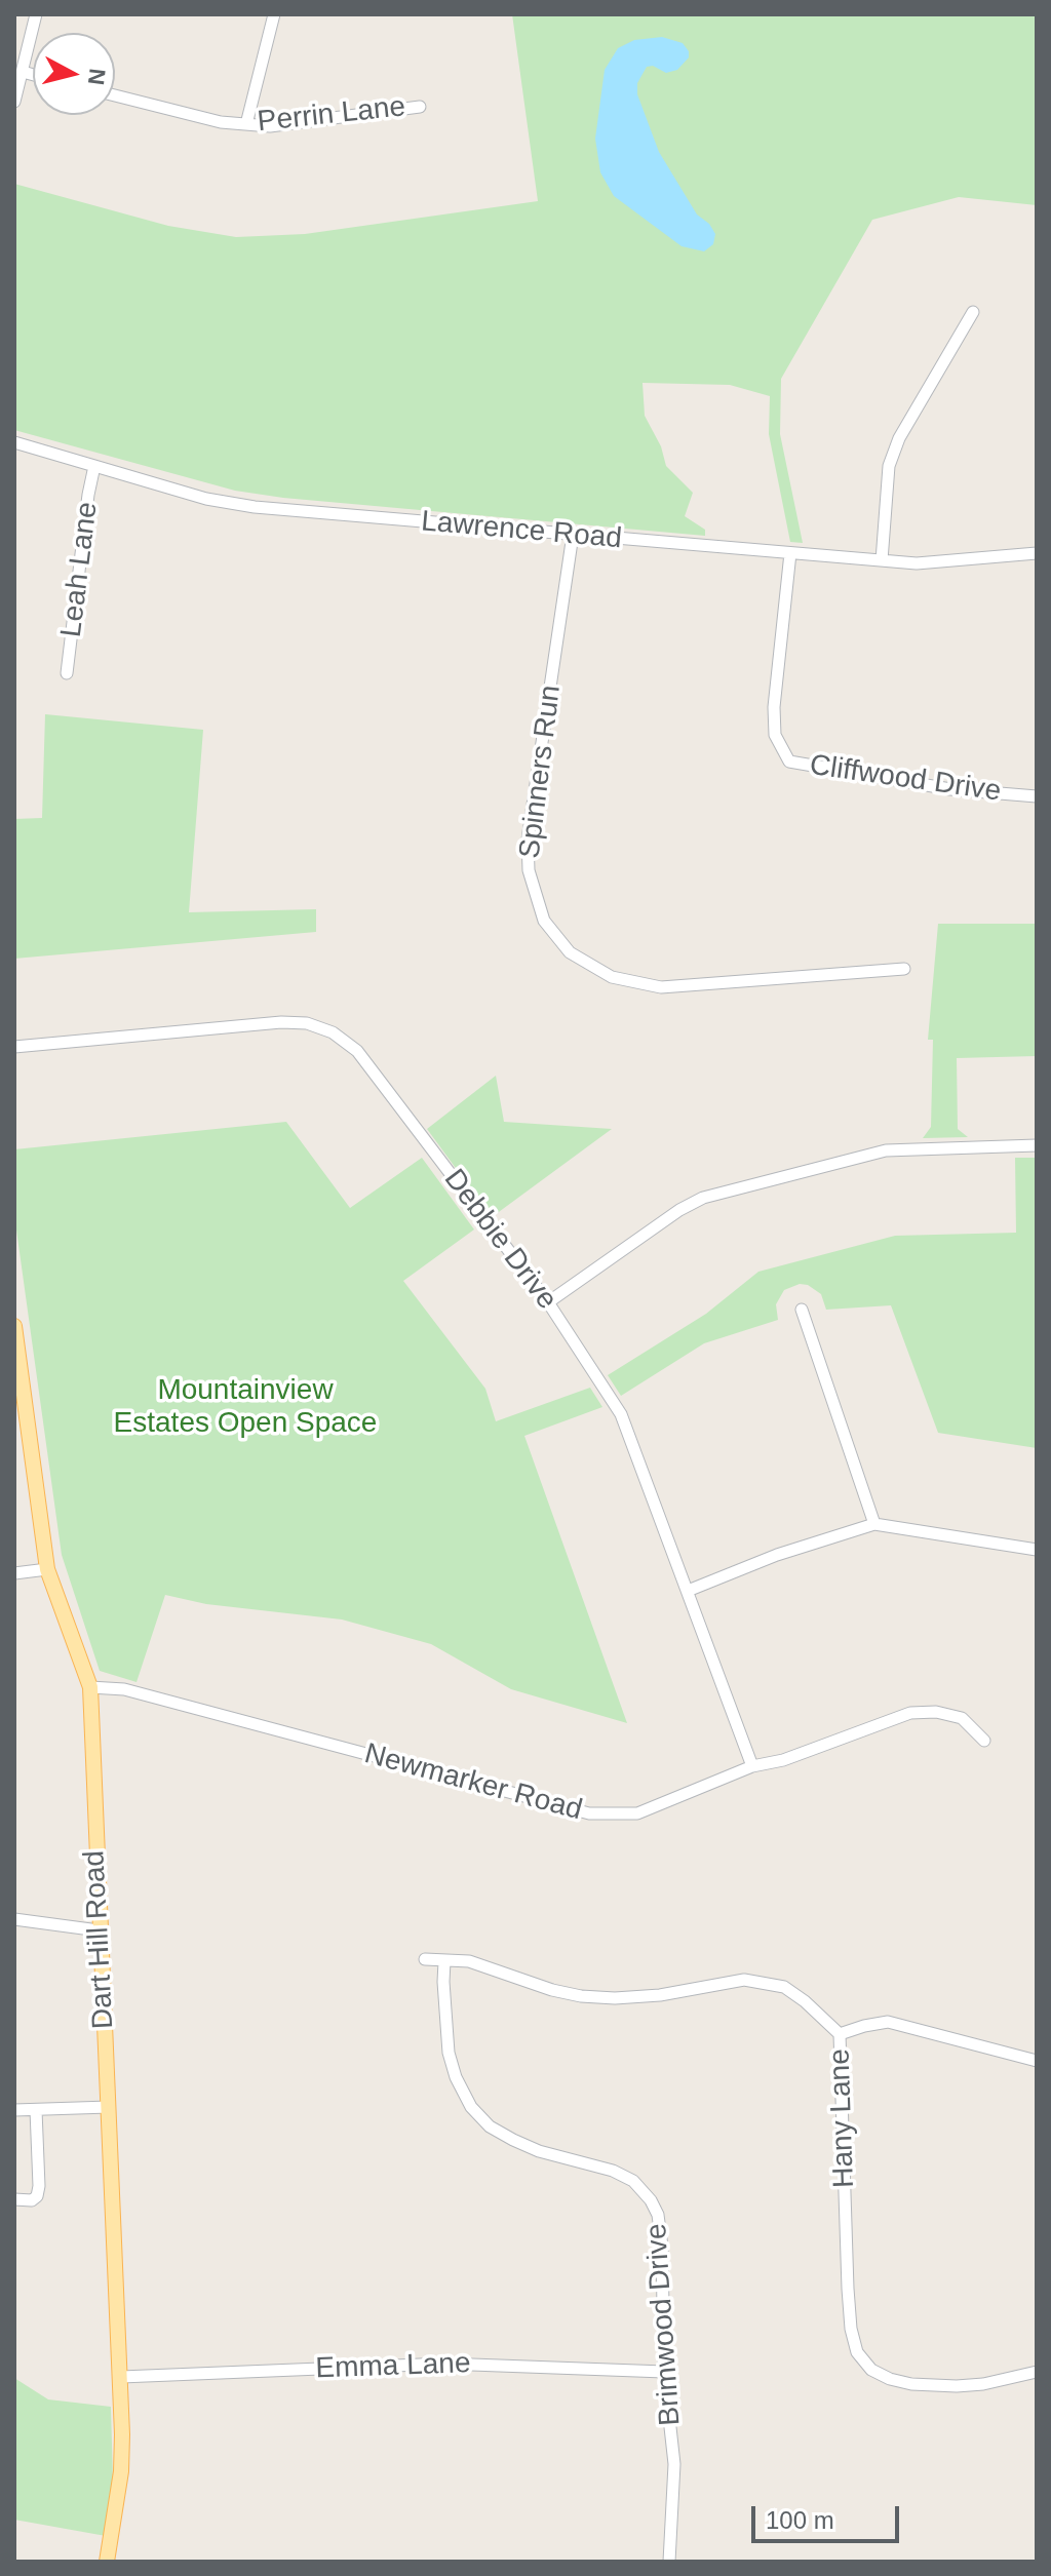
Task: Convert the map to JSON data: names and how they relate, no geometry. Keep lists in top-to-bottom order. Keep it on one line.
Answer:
{"streets":{"main road":["Dart Hill Road"],"street":["Perrin Lane","Lawrence Road","Leah Lane","Spinners Run","Cliffwood Drive","Debbie Drive","Newmarker Road","Hany Lane","Brimwood Drive","Emma Lane"]},"crossings":[["Lawrence Road","Leah Lane"],["Lawrence Road","Spinners Run"],["Lawrence Road","Cliffwood Drive"],["Debbie Drive","Newmarker Road"],["Newmarker Road","Dart Hill Road"],["Dart Hill Road","Emma Lane"],["Hany Lane","Brimwood Drive"],["Brimwood Drive","Emma Lane"]],"parks":["Mountainview Estates Open Space"],"scale_bar":"100 m","north":"right"}
